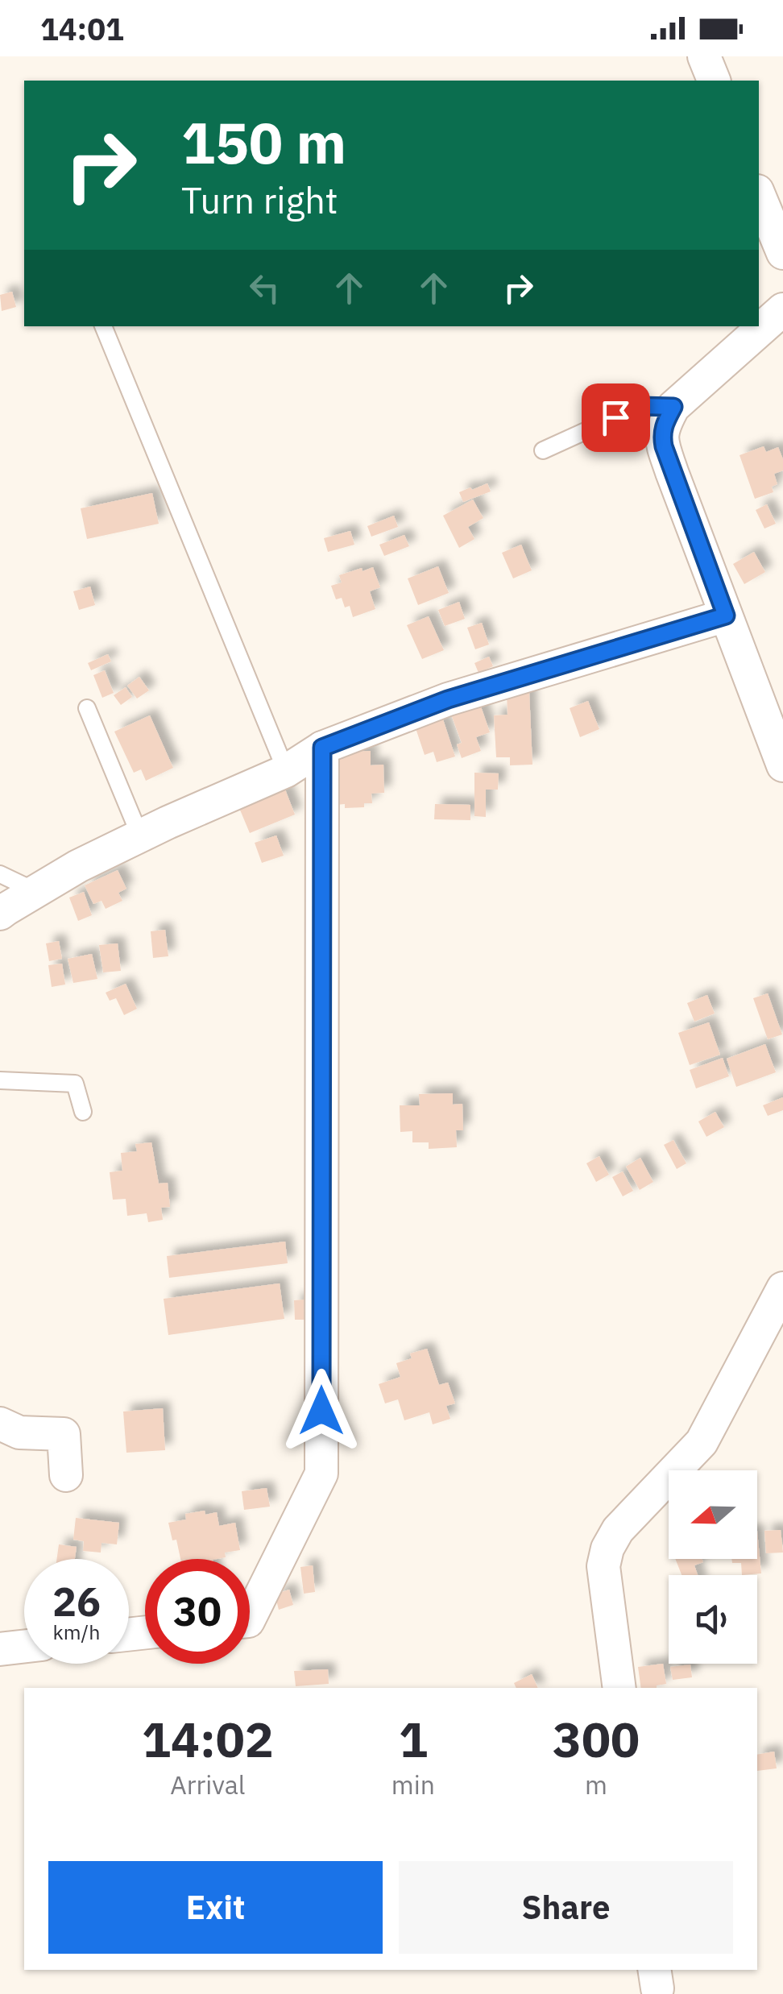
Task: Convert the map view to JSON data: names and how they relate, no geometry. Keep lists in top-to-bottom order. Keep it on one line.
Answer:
{"north":"left","page":{"status":"14:01","turn":["150 m","Turn right"],"speed":"26 km/h","limit":"30","eta":["14:02","Arrival","1","min","300","m"],"buttons":["Exit","Share"]}}
